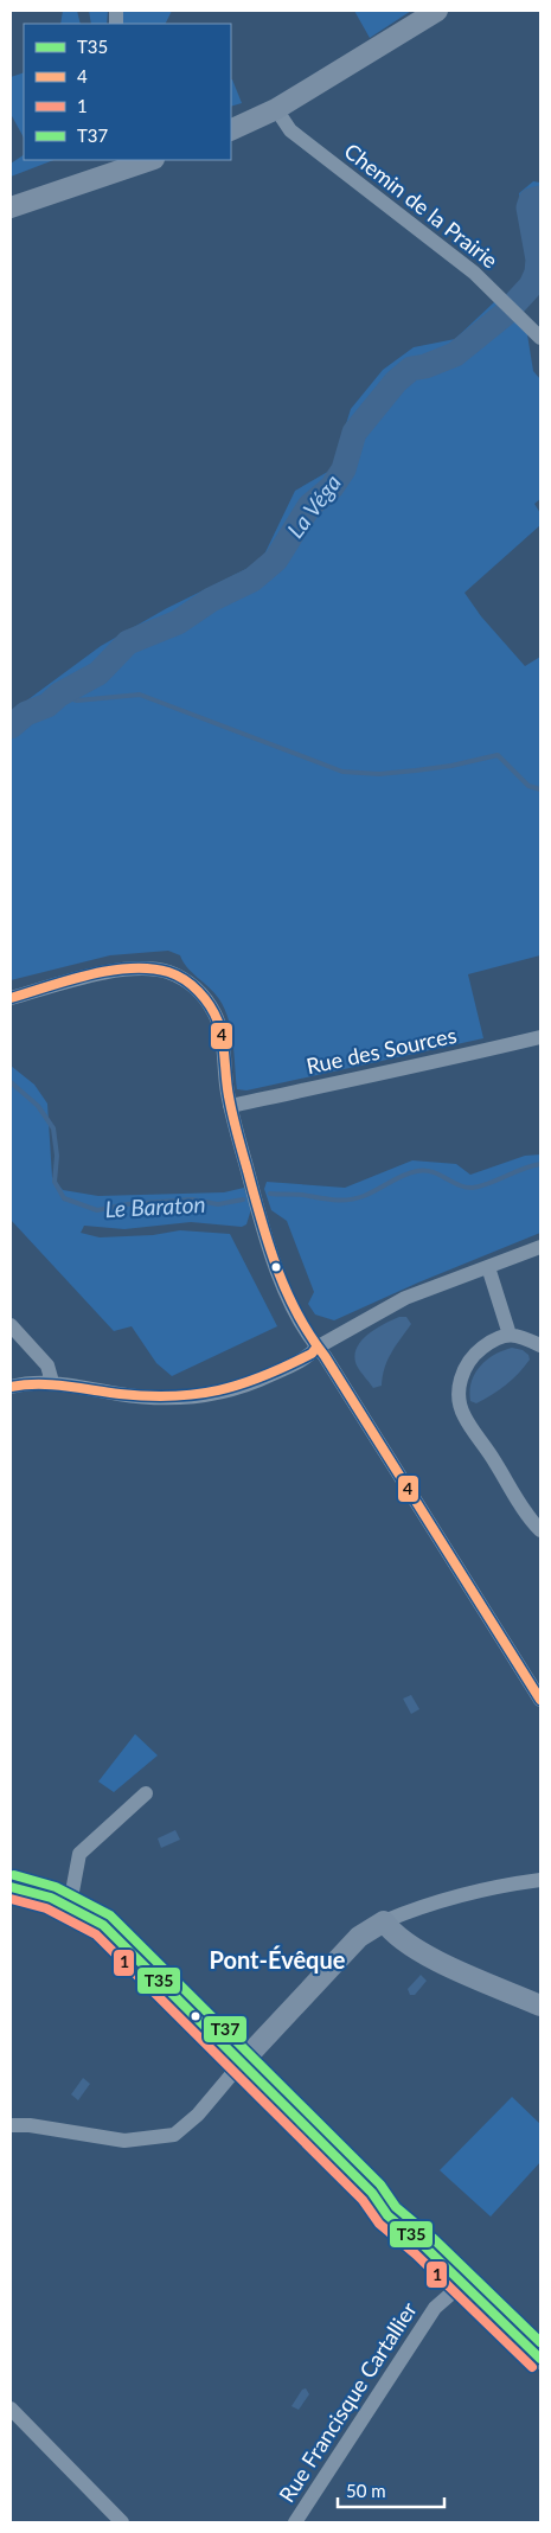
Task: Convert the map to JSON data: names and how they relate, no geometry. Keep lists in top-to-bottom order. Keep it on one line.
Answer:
{"streets":{"street":["Chemin de la Prairie","Rue des Sources","Rue Francisque Cartallier"]},"districts":["Pont-Évêque"],"water":["La Véga","Le Baraton"],"lines":["transit line 4","transit line T37","transit line T35","transit line 1"],"legend":["T35","4","1","T37"],"scale_bar":"50 m"}
